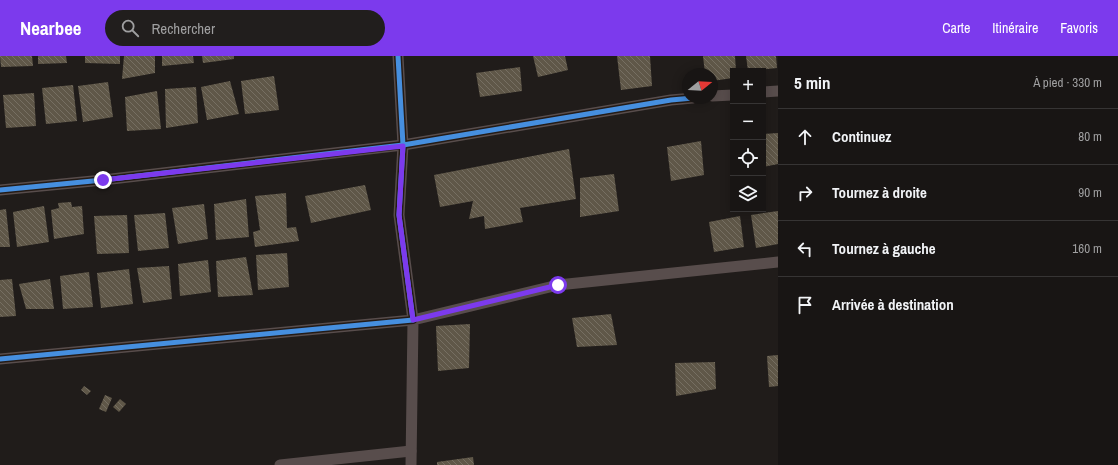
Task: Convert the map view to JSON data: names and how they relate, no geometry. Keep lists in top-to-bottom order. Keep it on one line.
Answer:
{"north":"right","page":{"header":"Nearbee","search":"Rechercher","nav":["Carte","Itinéraire","Favoris"],"heading":["5 min","À pied · 330 m"],"map_buttons":["+","−"],"list":[["Continuez","80 m"],["Tournez à droite","90 m"],["Tournez à gauche","160 m"],"Arrivée à destination"]}}
